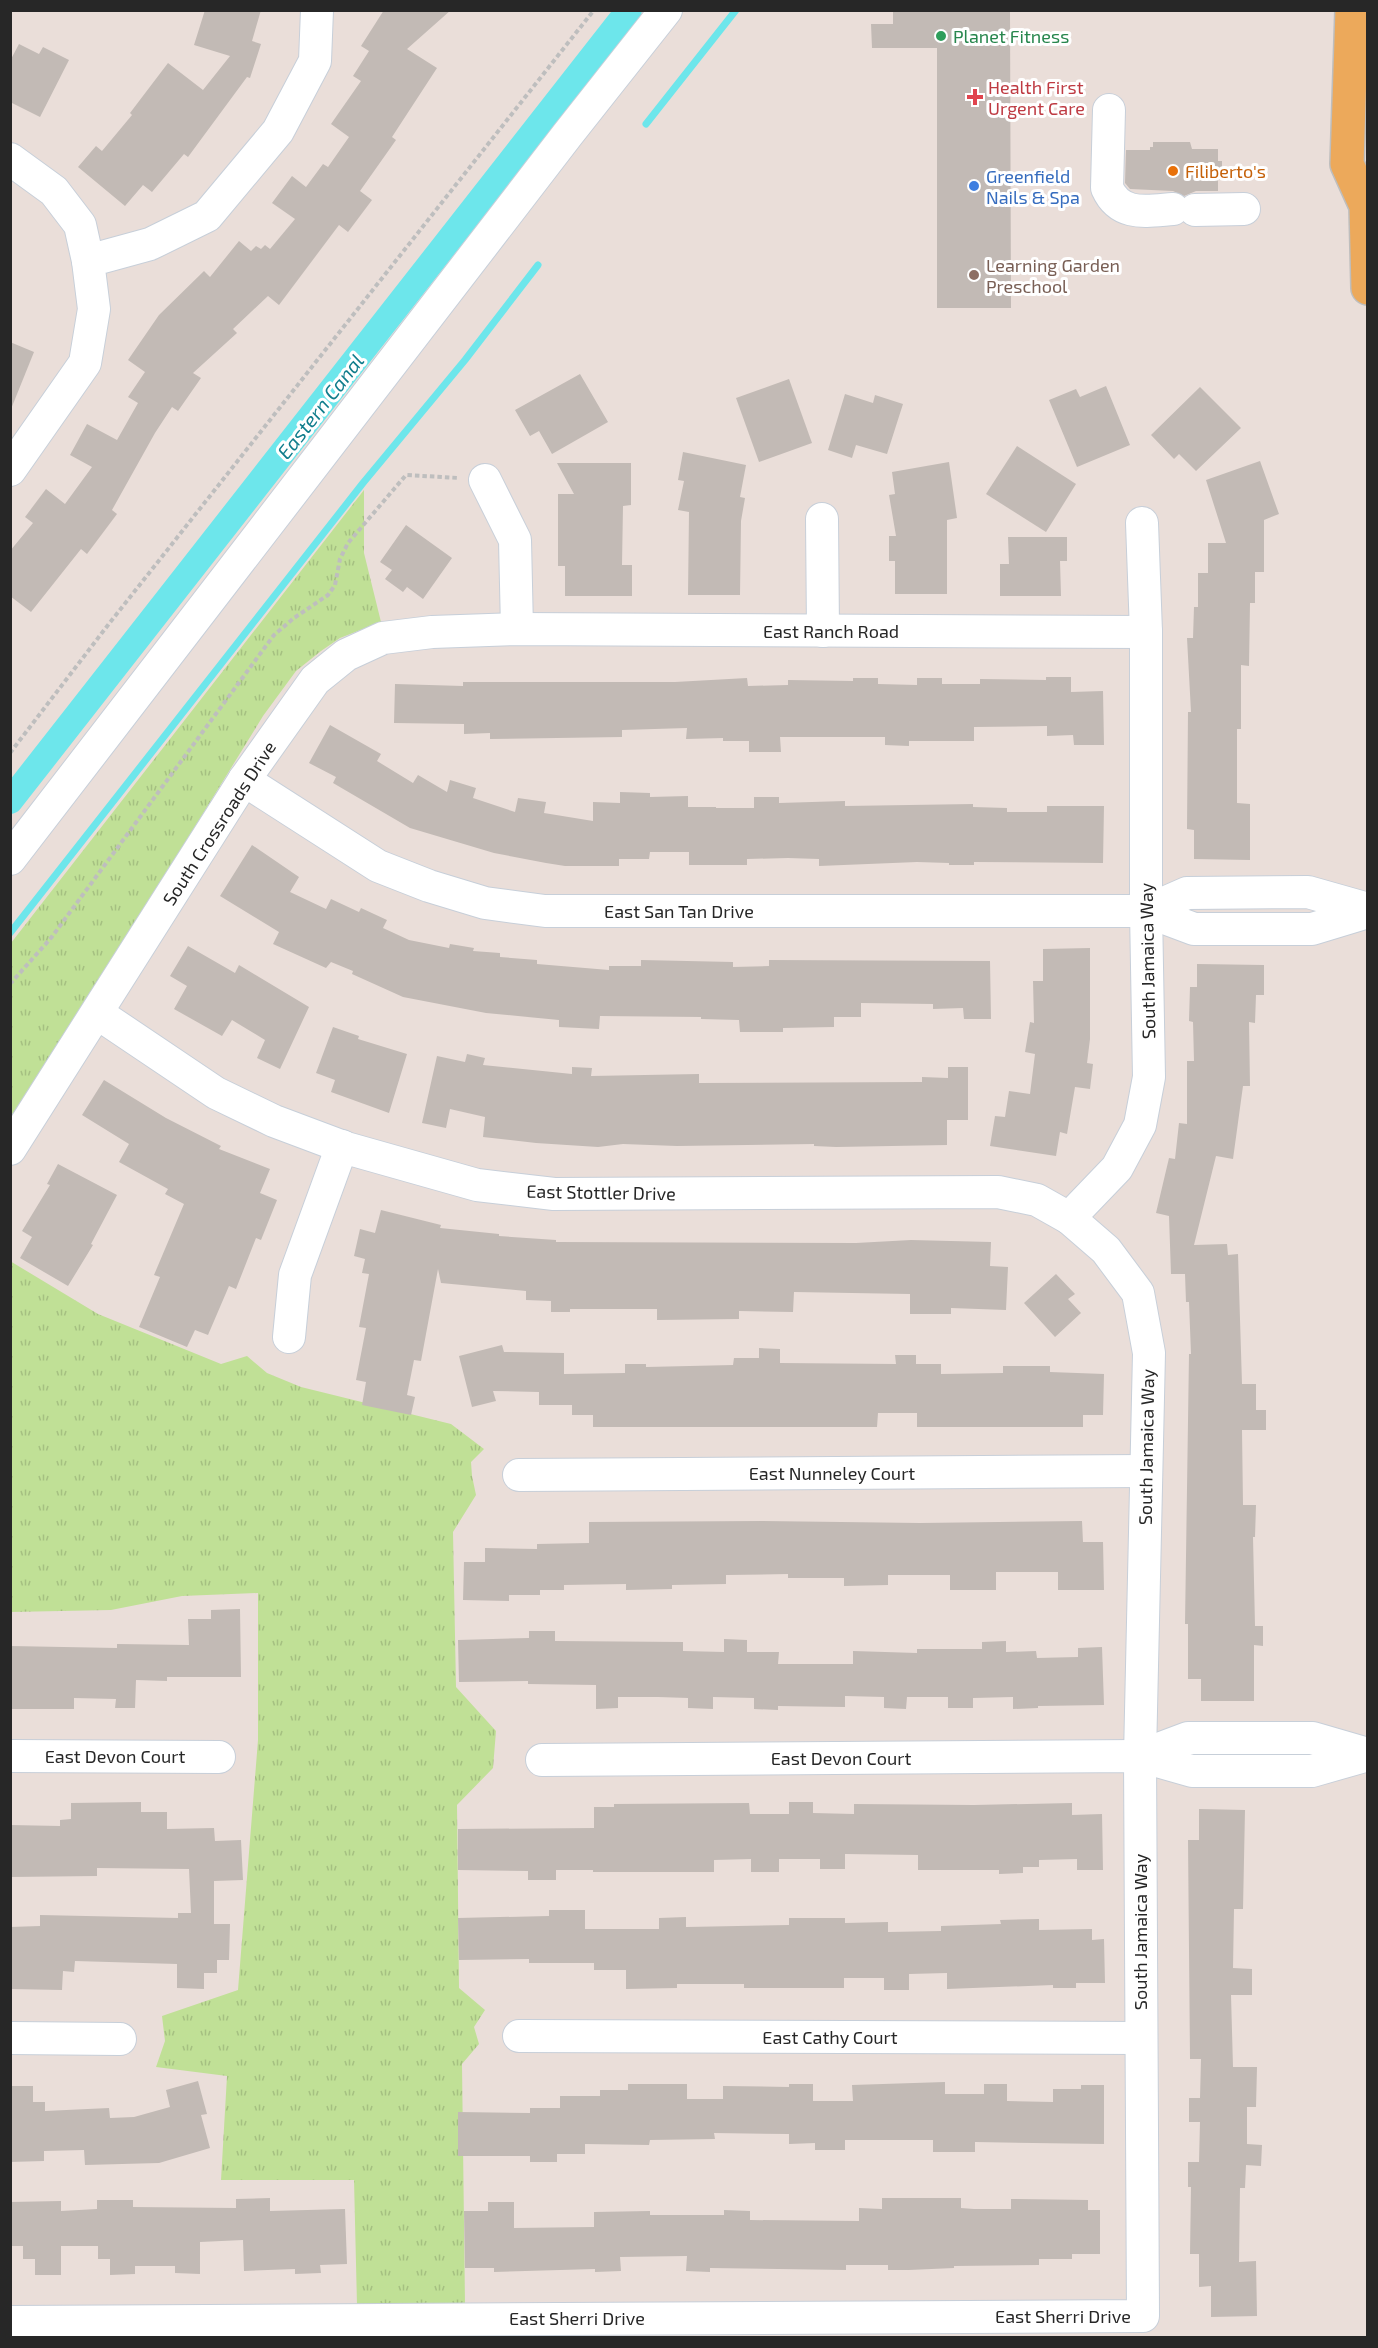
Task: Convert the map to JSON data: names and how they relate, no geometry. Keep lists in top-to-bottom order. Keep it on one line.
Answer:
{"streets":{"street":["East Ranch Road","South Crossroads Drive","East San Tan Drive","South Jamaica Way","East Stottler Drive","East Nunneley Court","East Devon Court","East Cathy Court","East Sherri Drive"]},"crossings":[["East Ranch Road","South Crossroads Drive"],["East Ranch Road","South Jamaica Way"],["South Crossroads Drive","East San Tan Drive"],["South Crossroads Drive","East Stottler Drive"],["East San Tan Drive","South Jamaica Way"],["South Jamaica Way","East Stottler Drive"],["South Jamaica Way","East Nunneley Court"],["South Jamaica Way","East Devon Court"],["South Jamaica Way","East Cathy Court"],["South Jamaica Way","East Sherri Drive"]],"water":["Eastern Canal"],"places":{"other":["Planet Fitness","Filiberto's","Greenfield Nails & Spa","Learning Garden Preschool"],"health":["Health First Urgent Care"]}}
